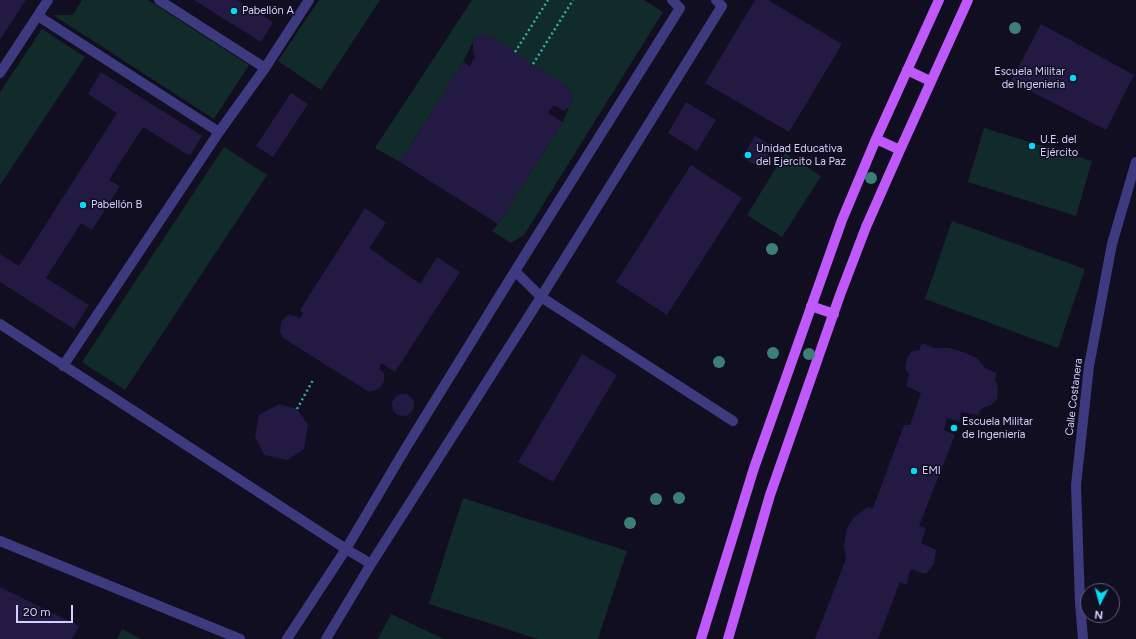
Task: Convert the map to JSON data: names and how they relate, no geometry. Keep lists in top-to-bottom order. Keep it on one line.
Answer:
{"streets":{"street":["Calle Costanera"]},"places":["Pabellón A","Escuela Militar de Ingenieria","U.E. del Ejército","Unidad Educativa del Ejercito La Paz","Pabellón B","Escuela Militar de Ingeniería","EMI"],"scale_bar":"20 m","north":"bottom"}
